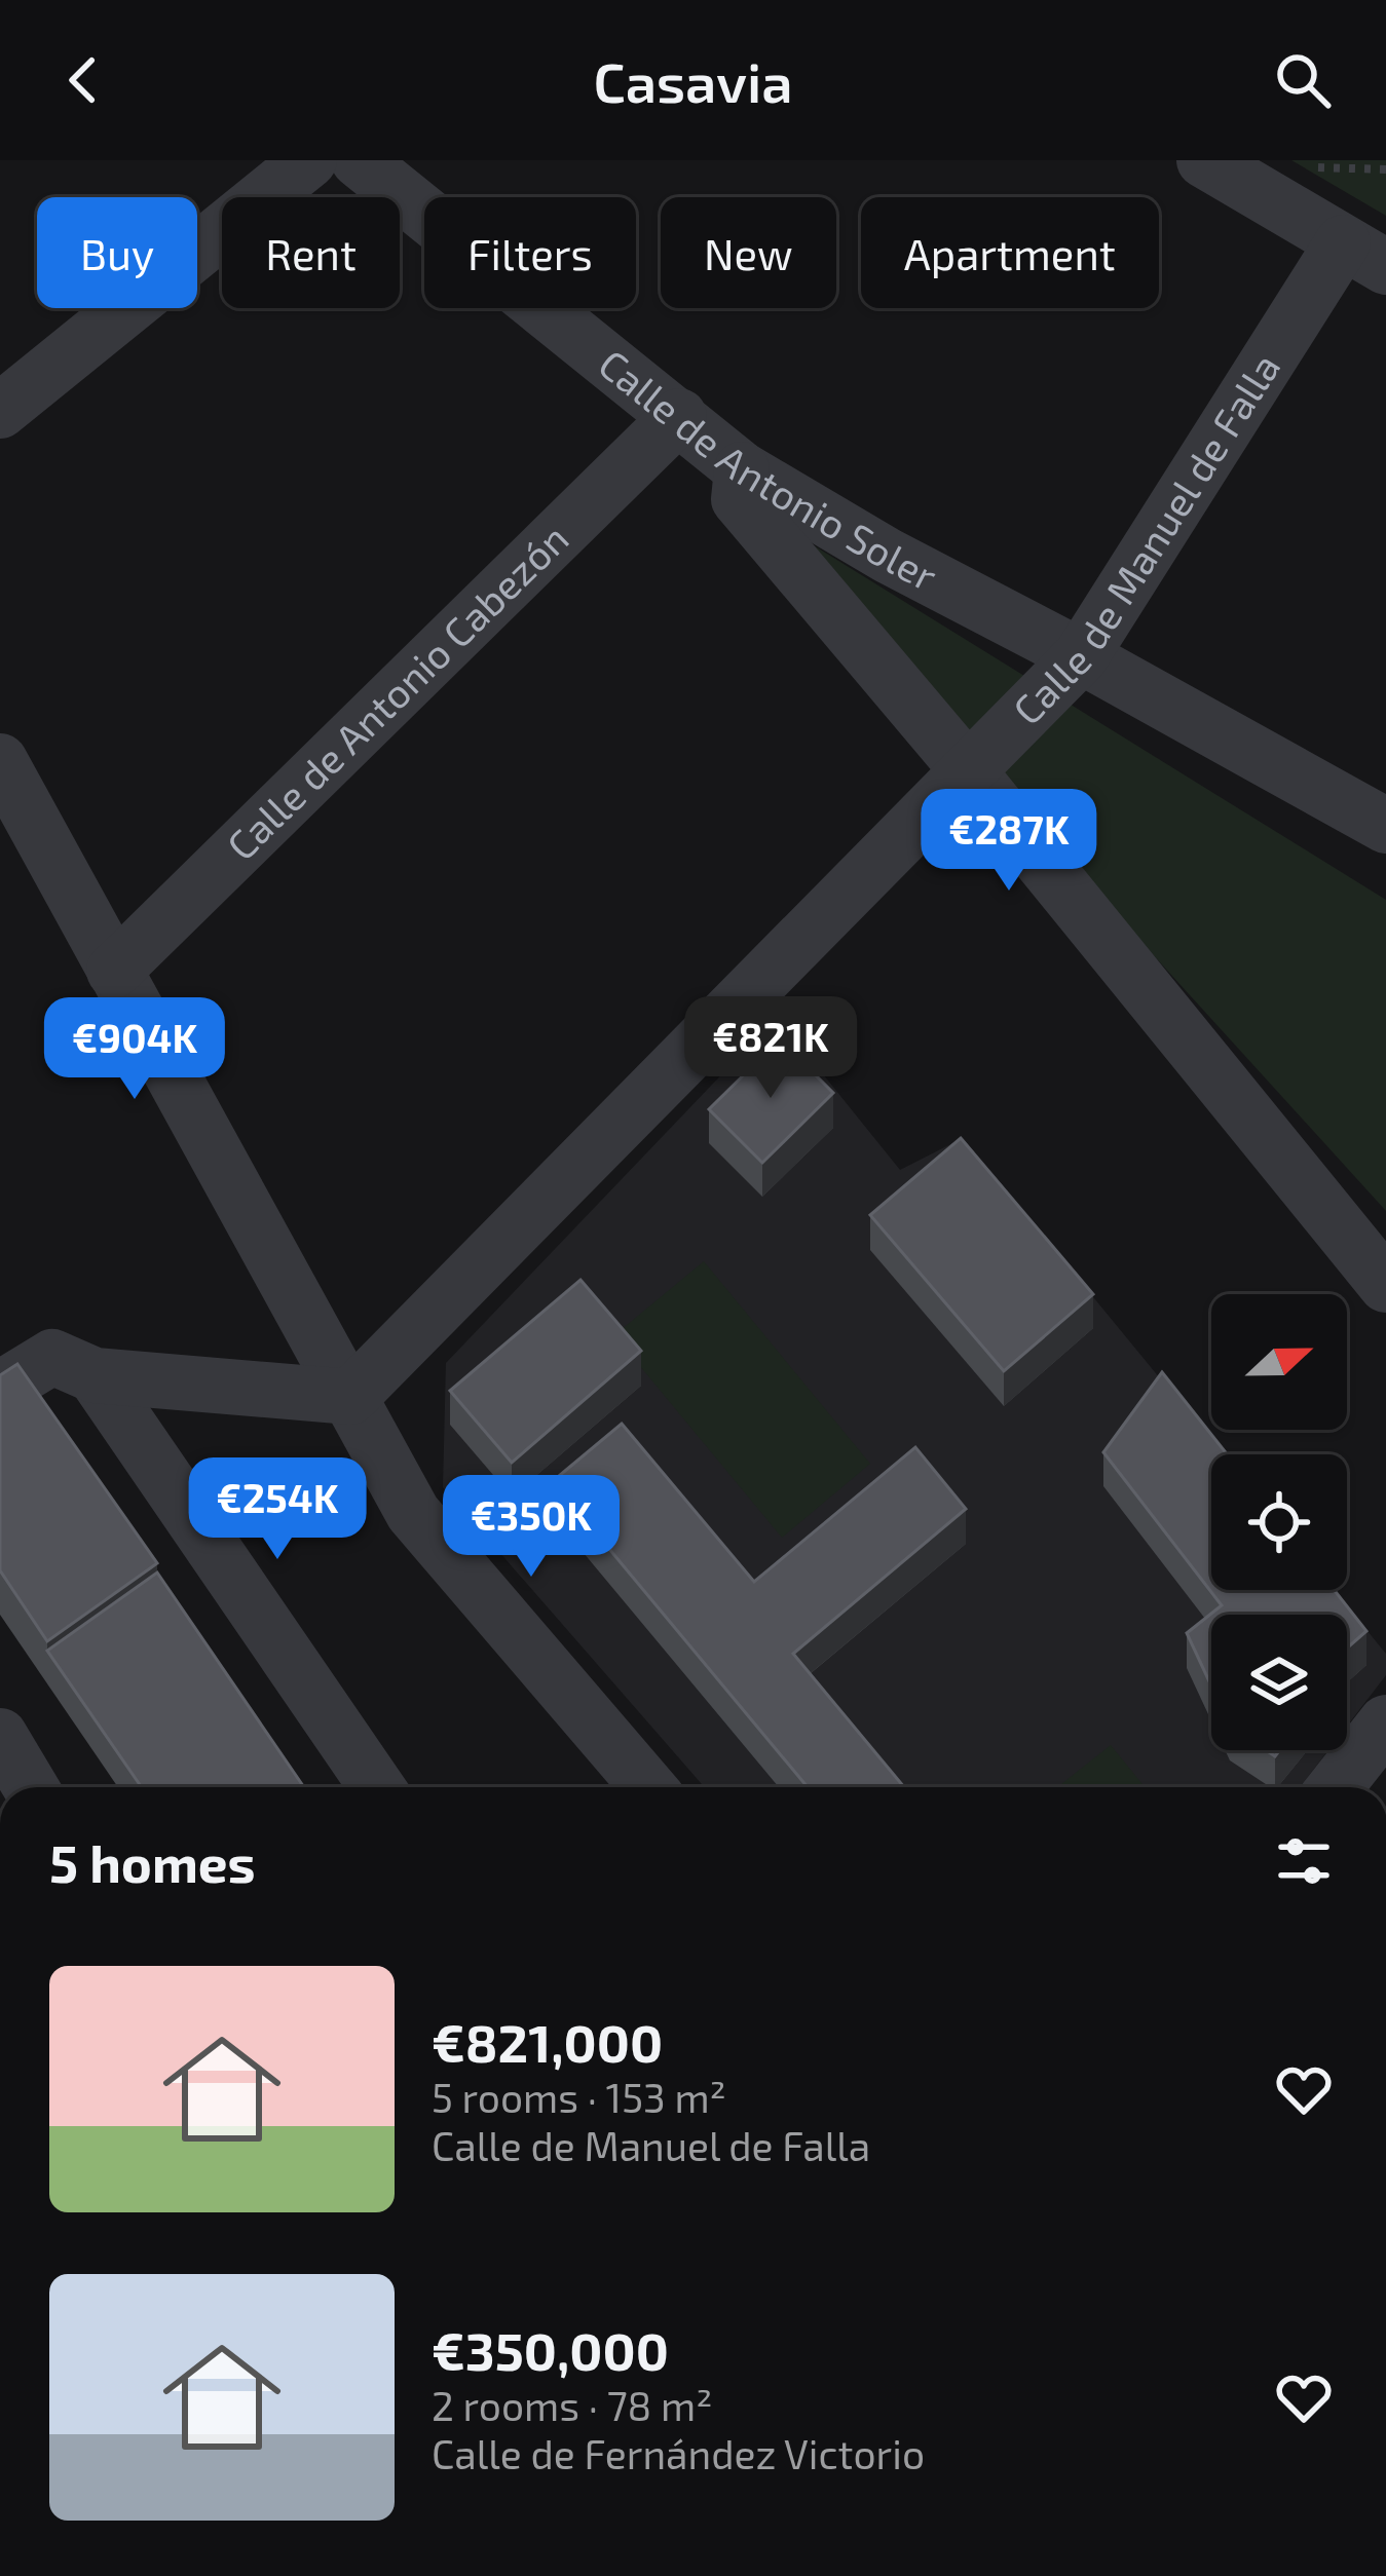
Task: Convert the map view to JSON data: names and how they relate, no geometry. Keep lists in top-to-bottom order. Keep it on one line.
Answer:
{"streets":{"street":["Calle de Antonio Soler","Calle de Manuel de Falla","Calle de Antonio Cabezón"]},"crossings":[["Calle de Antonio Soler","Calle de Manuel de Falla"],["Calle de Antonio Soler","Calle de Antonio Cabezón"]],"north":"right","page":{"header":"Casavia","chip":["Buy","Rent","Filters","New","Apartment"],"price":["€287K","€821K","€904K","€254K","€350K"],"heading":"5 homes","list":[{"name":"€821,000","note":"5 rooms · 153 m² · Calle de Manuel de Falla"},{"name":"€350,000","note":"2 rooms · 78 m² · Calle de Fernández Victorio"}]}}
